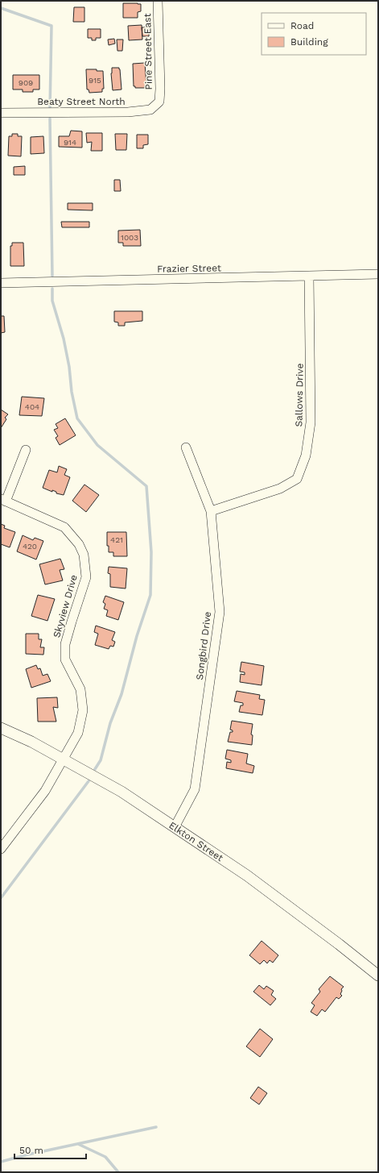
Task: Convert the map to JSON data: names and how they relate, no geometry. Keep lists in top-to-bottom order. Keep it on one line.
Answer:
{"streets":{"street":["Pine Street East","Beaty Street North","Frazier Street","Sallows Drive","Skyview Drive","Songbird Drive","Elkton Street"]},"crossings":[["Pine Street East","Beaty Street North"],["Frazier Street","Sallows Drive"],["Sallows Drive","Songbird Drive"],["Skyview Drive","Elkton Street"],["Songbird Drive","Elkton Street"]],"house_numbers":["915","909","914","1003","404","421","420"],"legend":["Road","Building"],"scale_bar":"50 m"}
